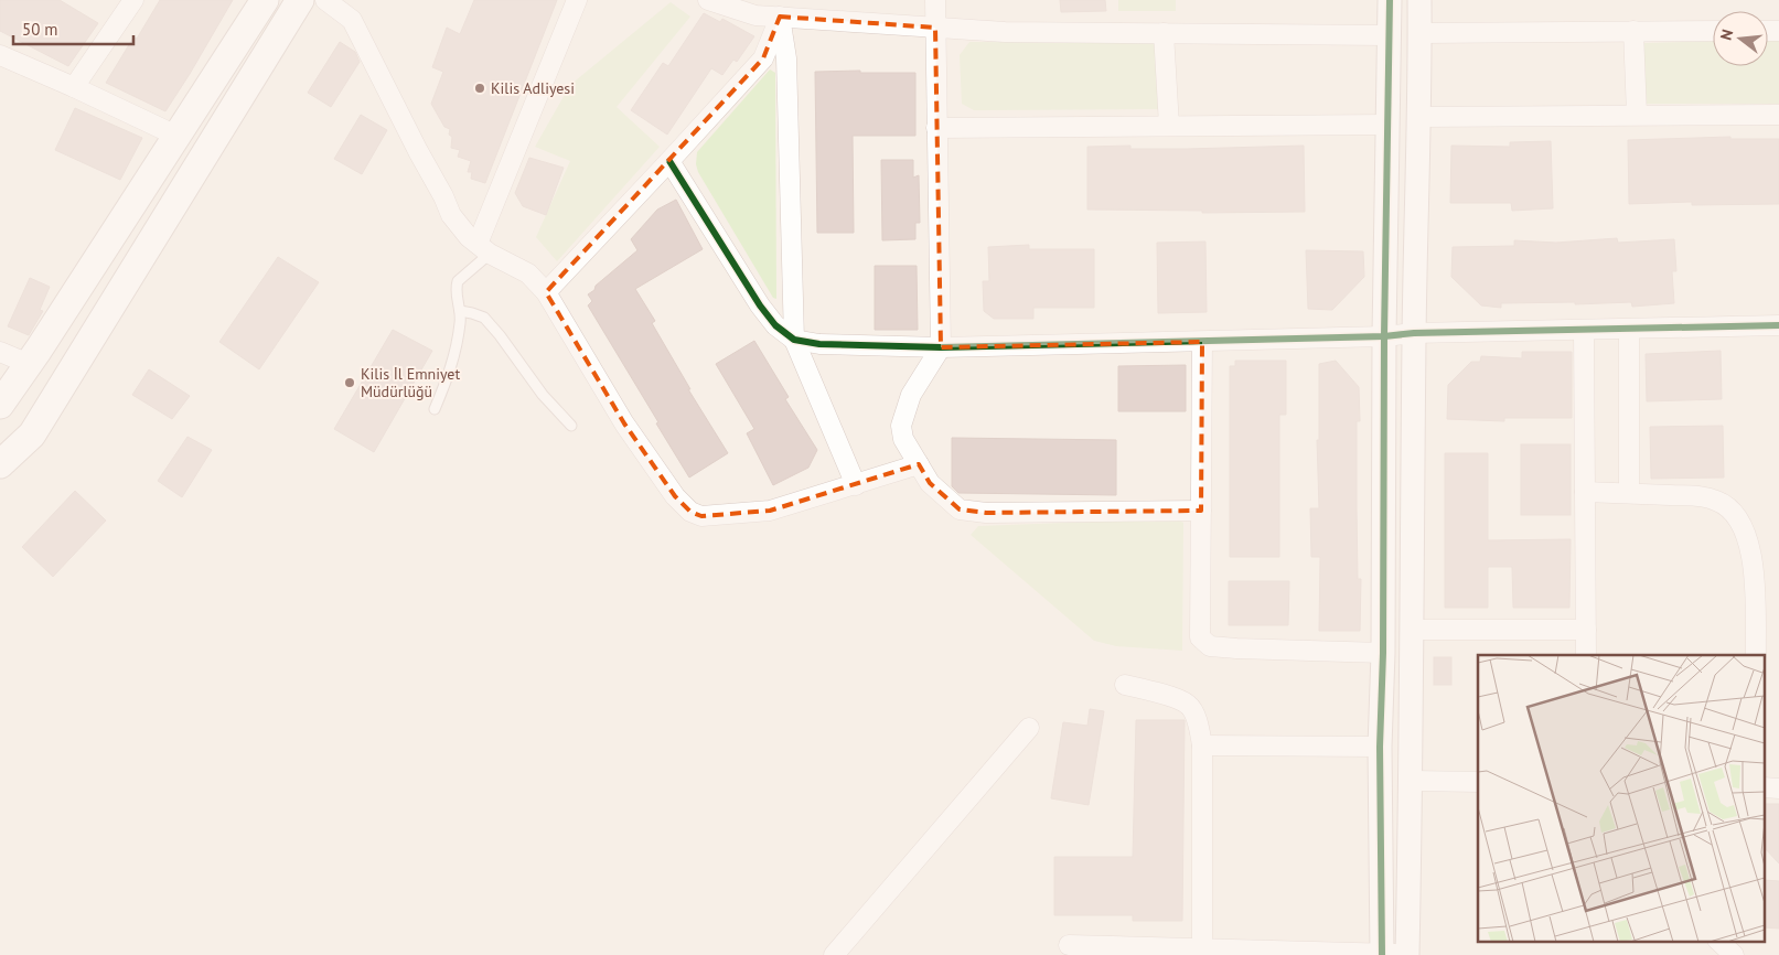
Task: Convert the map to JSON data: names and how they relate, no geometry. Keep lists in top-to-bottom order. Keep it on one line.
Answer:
{"places":["Kilis Adliyesi","Kilis İl Emniyet Müdürlüğü"],"scale_bar":"50 m","north":"left"}
